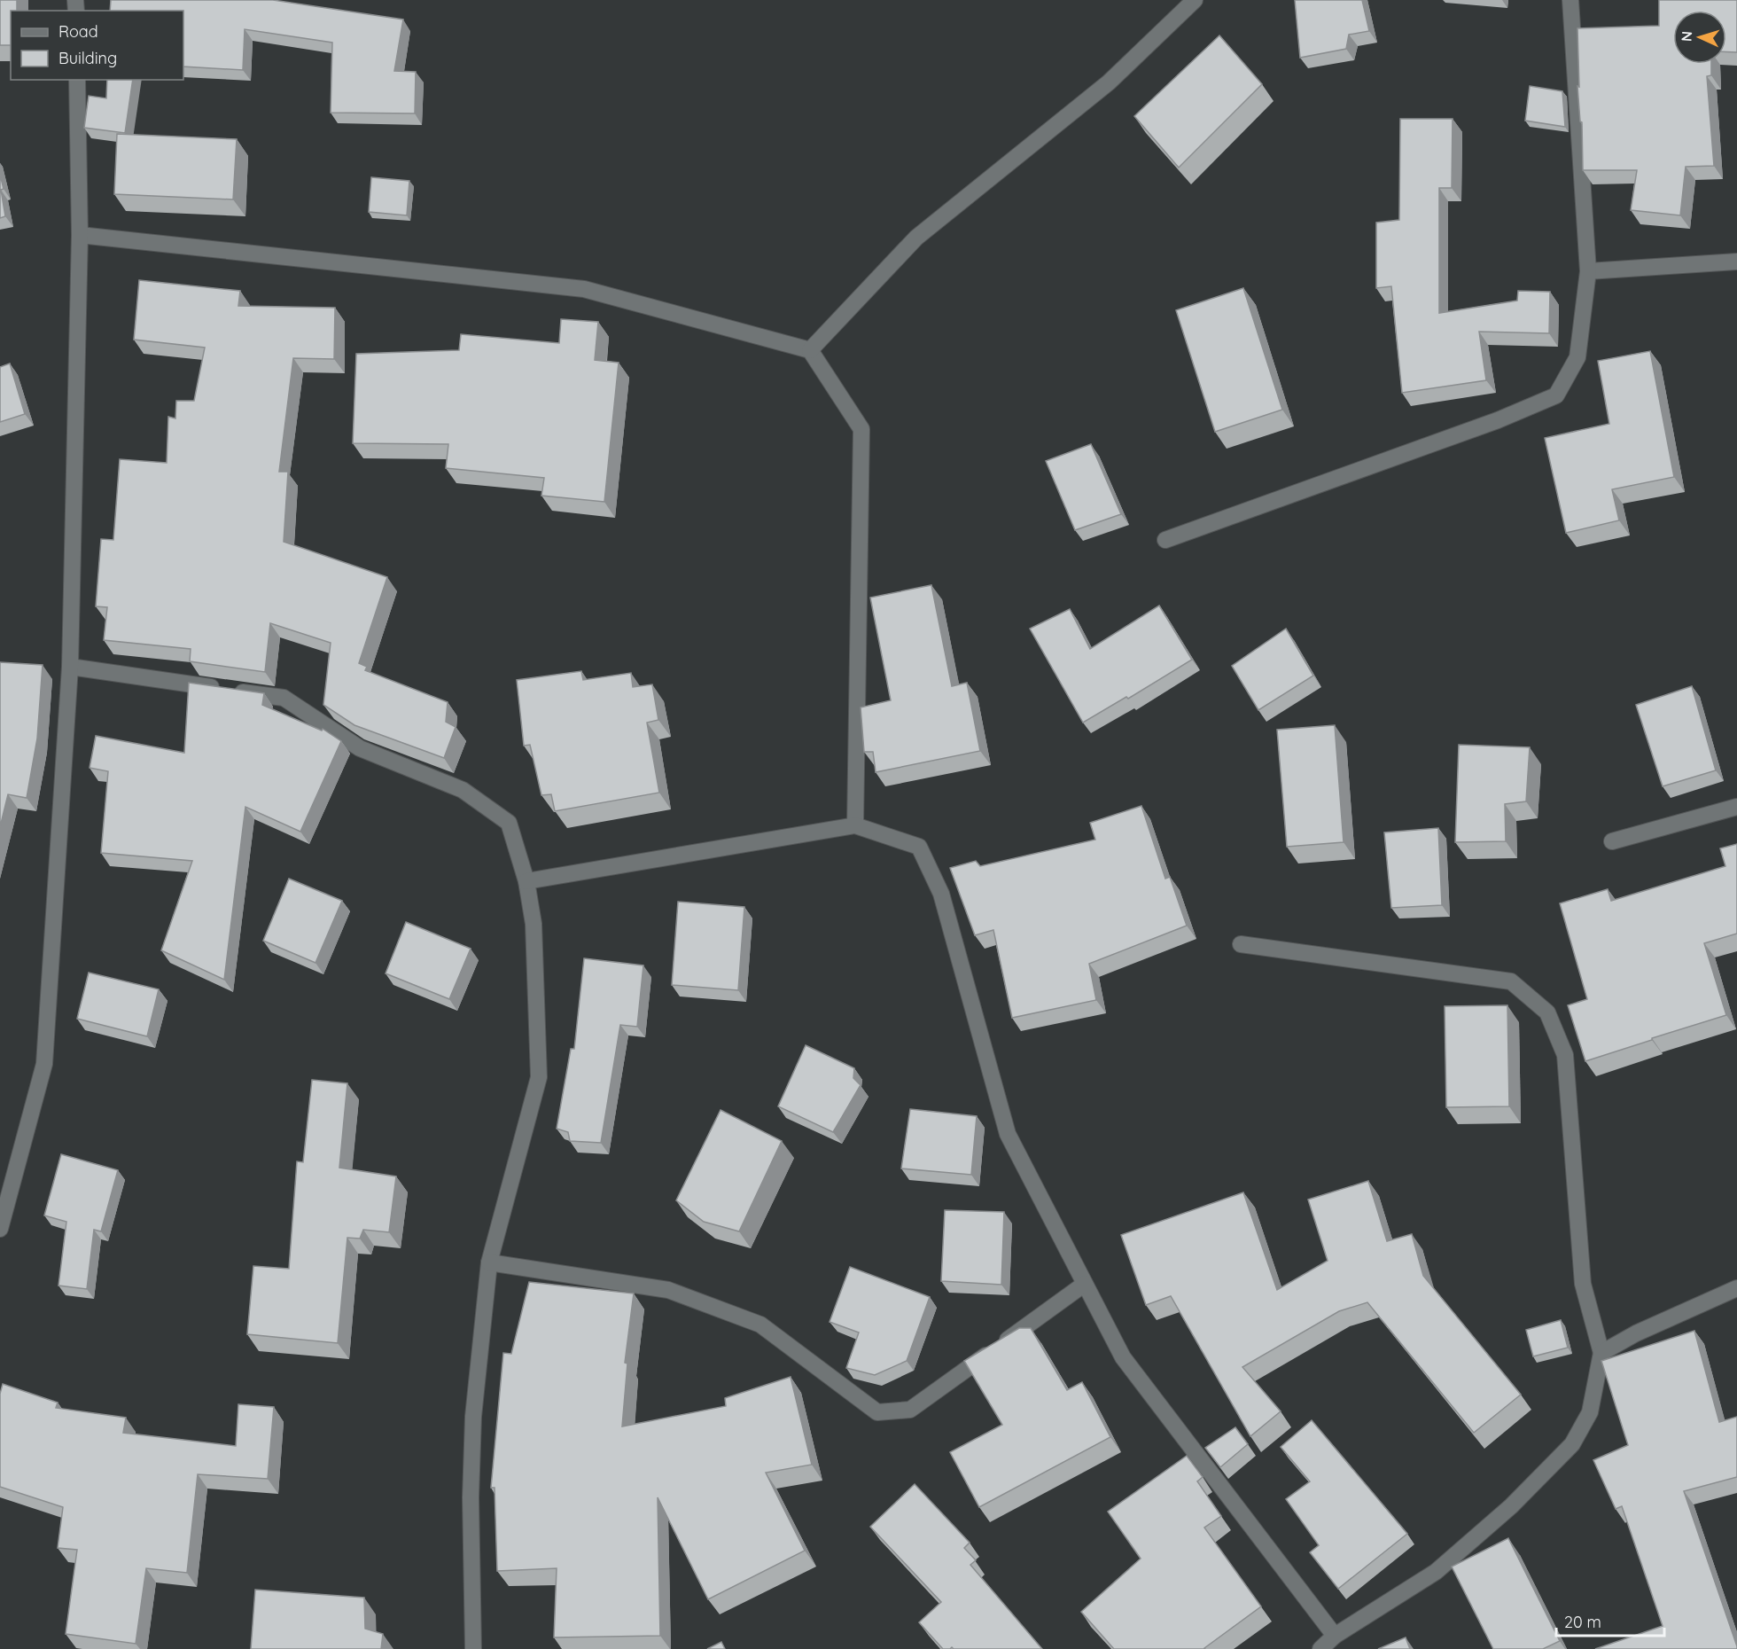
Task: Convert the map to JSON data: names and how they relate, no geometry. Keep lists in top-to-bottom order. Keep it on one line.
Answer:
{"legend":["Road","Building"],"scale_bar":"20 m","north":"left"}
